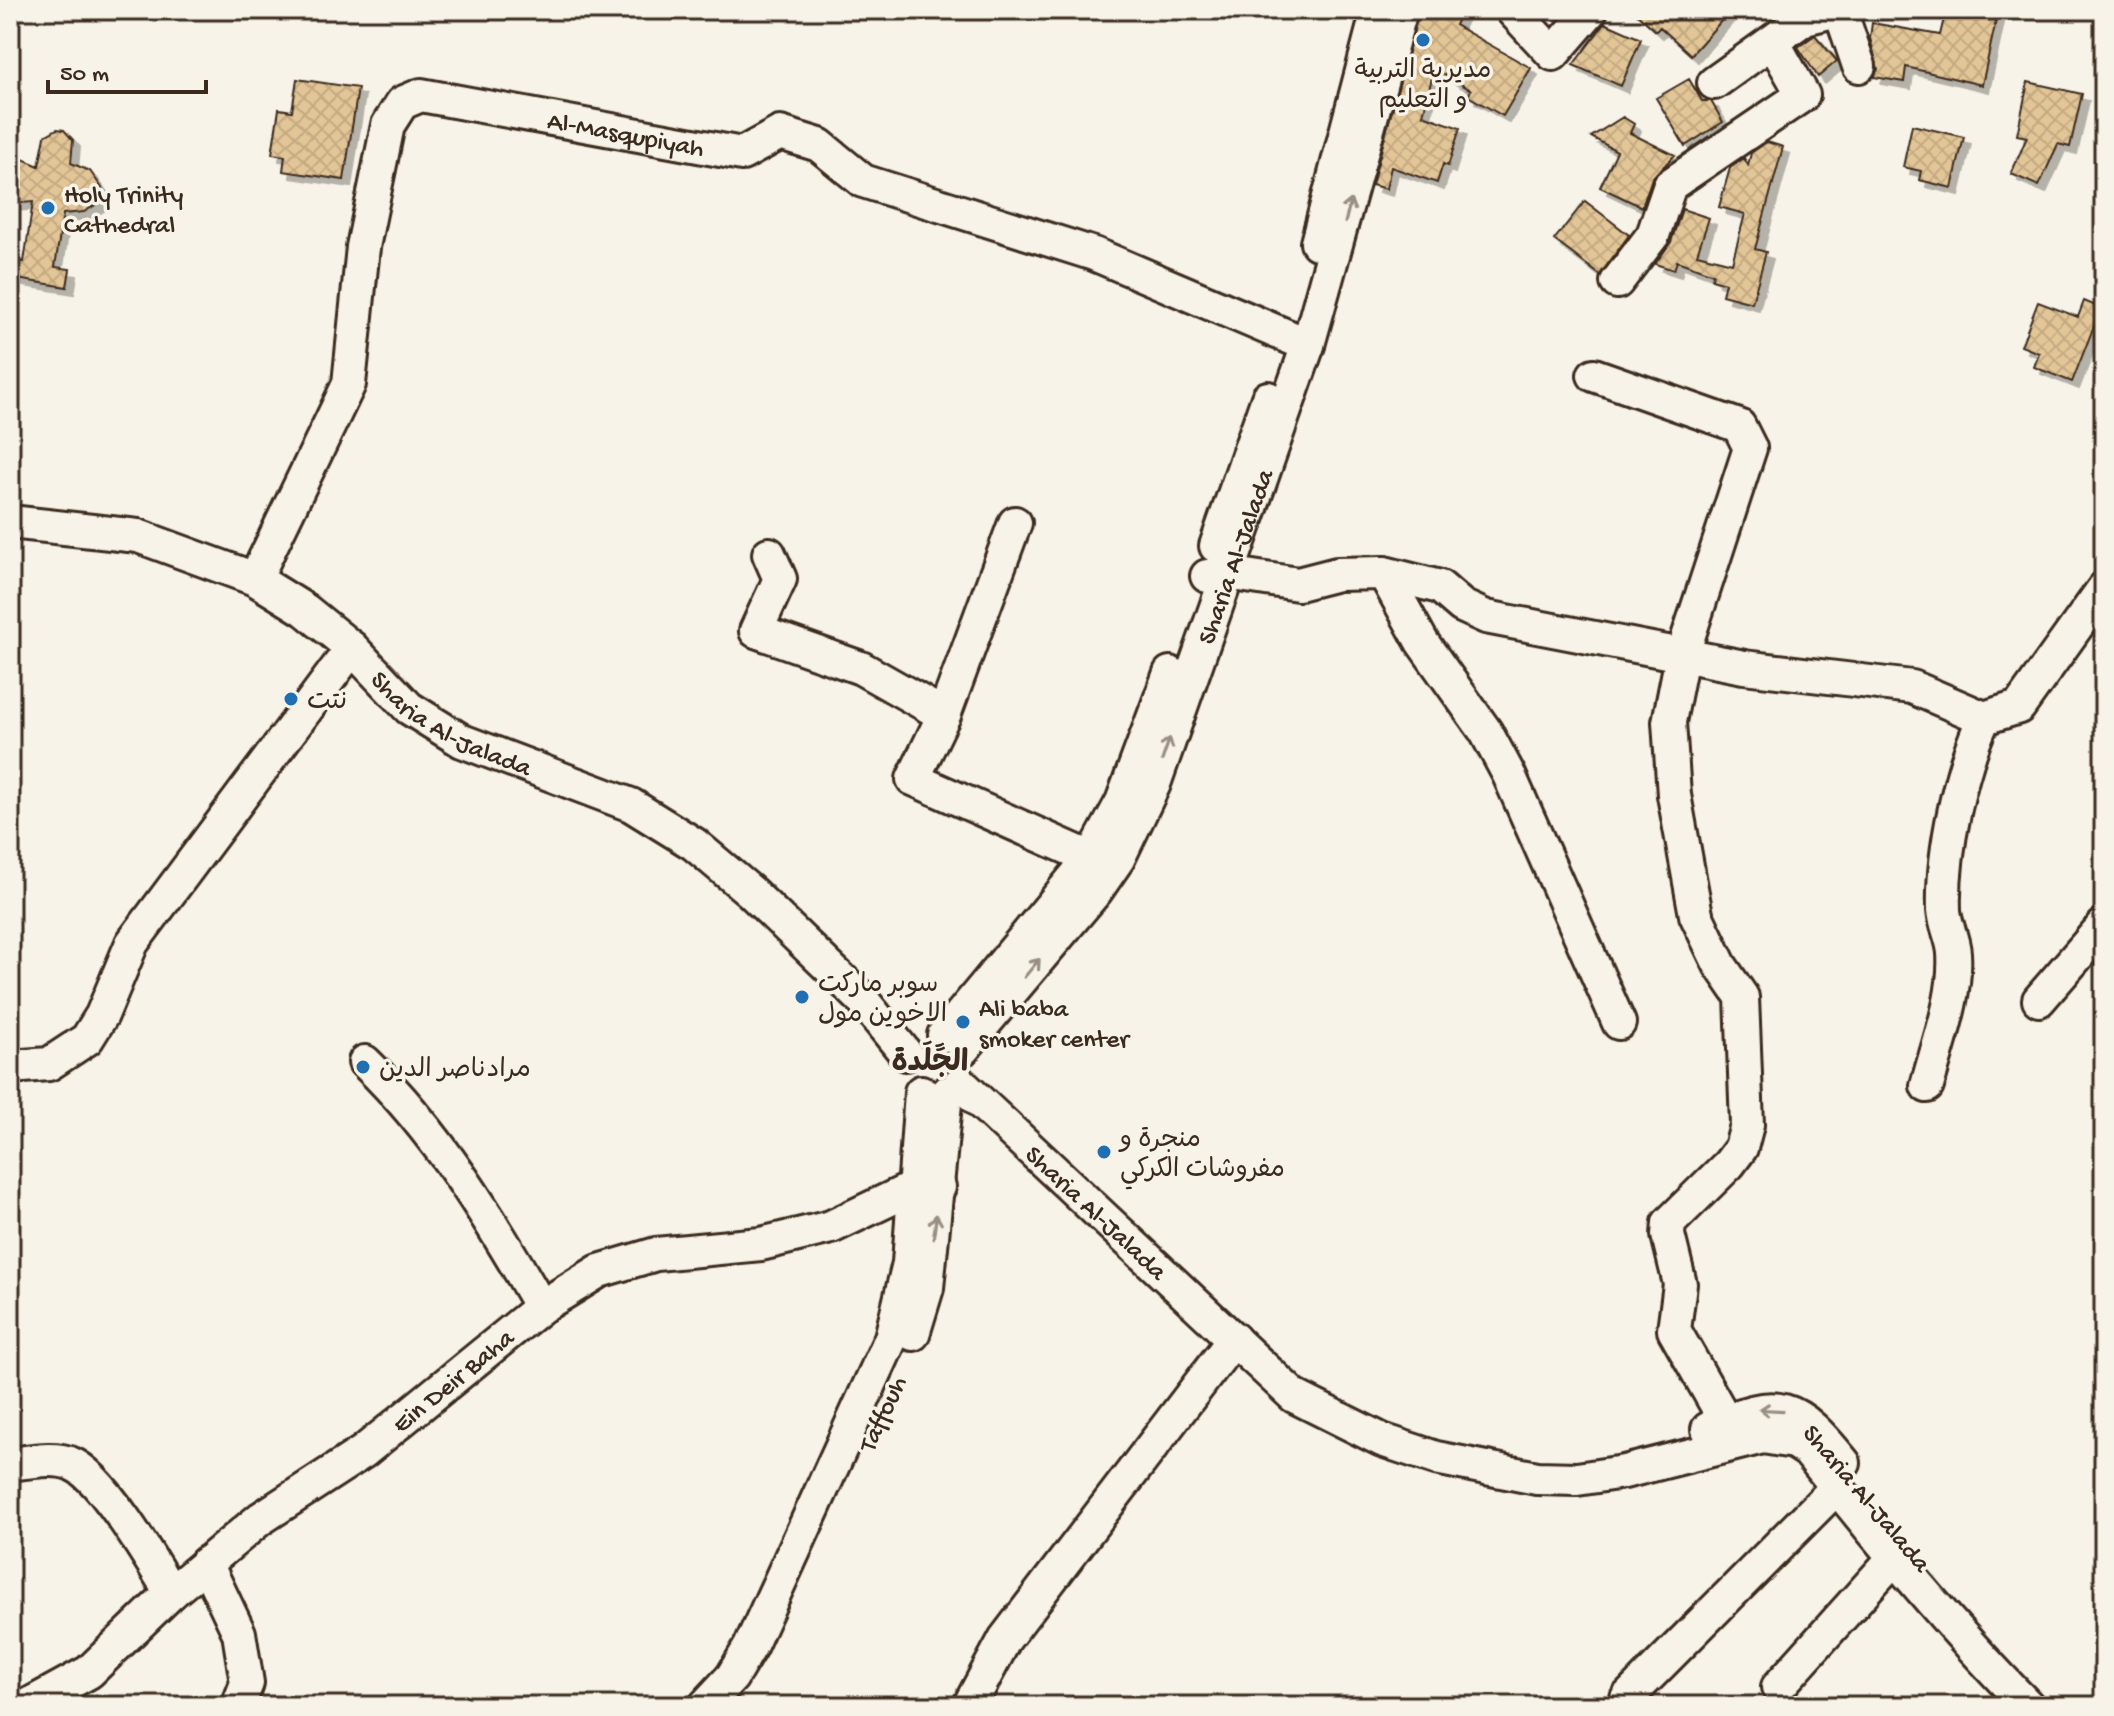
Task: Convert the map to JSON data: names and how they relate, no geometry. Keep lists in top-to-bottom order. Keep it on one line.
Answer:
{"streets":{"street":["Al-Masqupiyah","Sharia Al-Jalada","Ein Deir Baha","Taffouh"]},"crossings":[["Al-Masqupiyah","Sharia Al-Jalada"],["Sharia Al-Jalada","Taffouh"],["Ein Deir Baha","Taffouh"]],"districts":["الجًلَدة"],"places":["مديرية التربية و التعليم","Holy Trinity Cathedral","نتت","سوبر ماركت الاخوين مول","Ali baba smoker center","مرادناصر الدين","منجرة و مفروشات الكركي"],"scale_bar":"50 m"}
